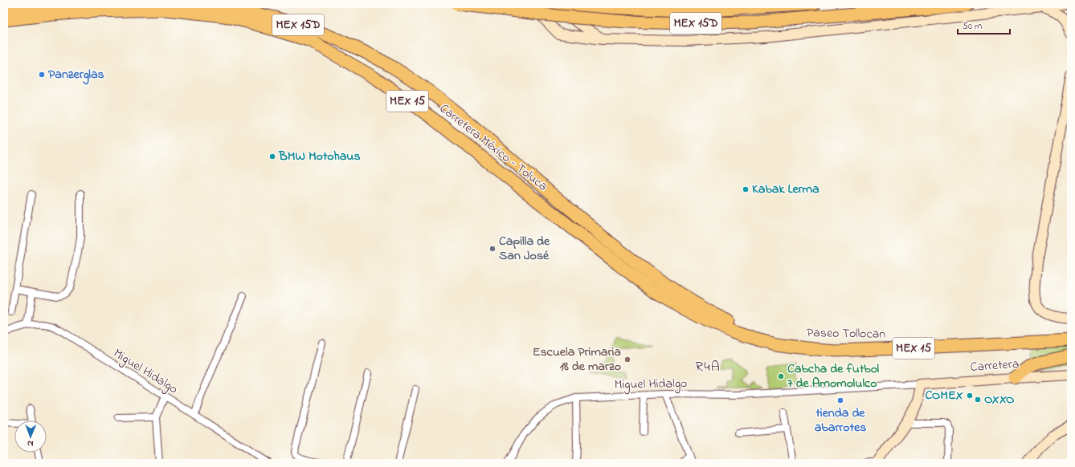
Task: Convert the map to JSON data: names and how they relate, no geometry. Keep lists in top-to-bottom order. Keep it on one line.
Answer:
{"streets":{"highway":["MEX 15D","MEX 15","Carretera México - Toluca","Paseo Tollocan"],"main road":["Carretera"],"street":["Miguel Hidalgo"]},"crossings":[["MEX 15D","Carretera México - Toluca"],["MEX 15D","Paseo Tollocan"],["Carretera México - Toluca","Paseo Tollocan"],["Carretera","Miguel Hidalgo"]],"districts":["R4A"],"places":["Panzerglas","BMW Motohaus","Kabak Lerma","Capilla de San José","Escuela Primaria 18 de marzo","Cabcha de futbol 7 de Amomolulco","COMEX","OXXO","tienda de abarrotes"],"scale_bar":"50 m","north":"bottom"}
